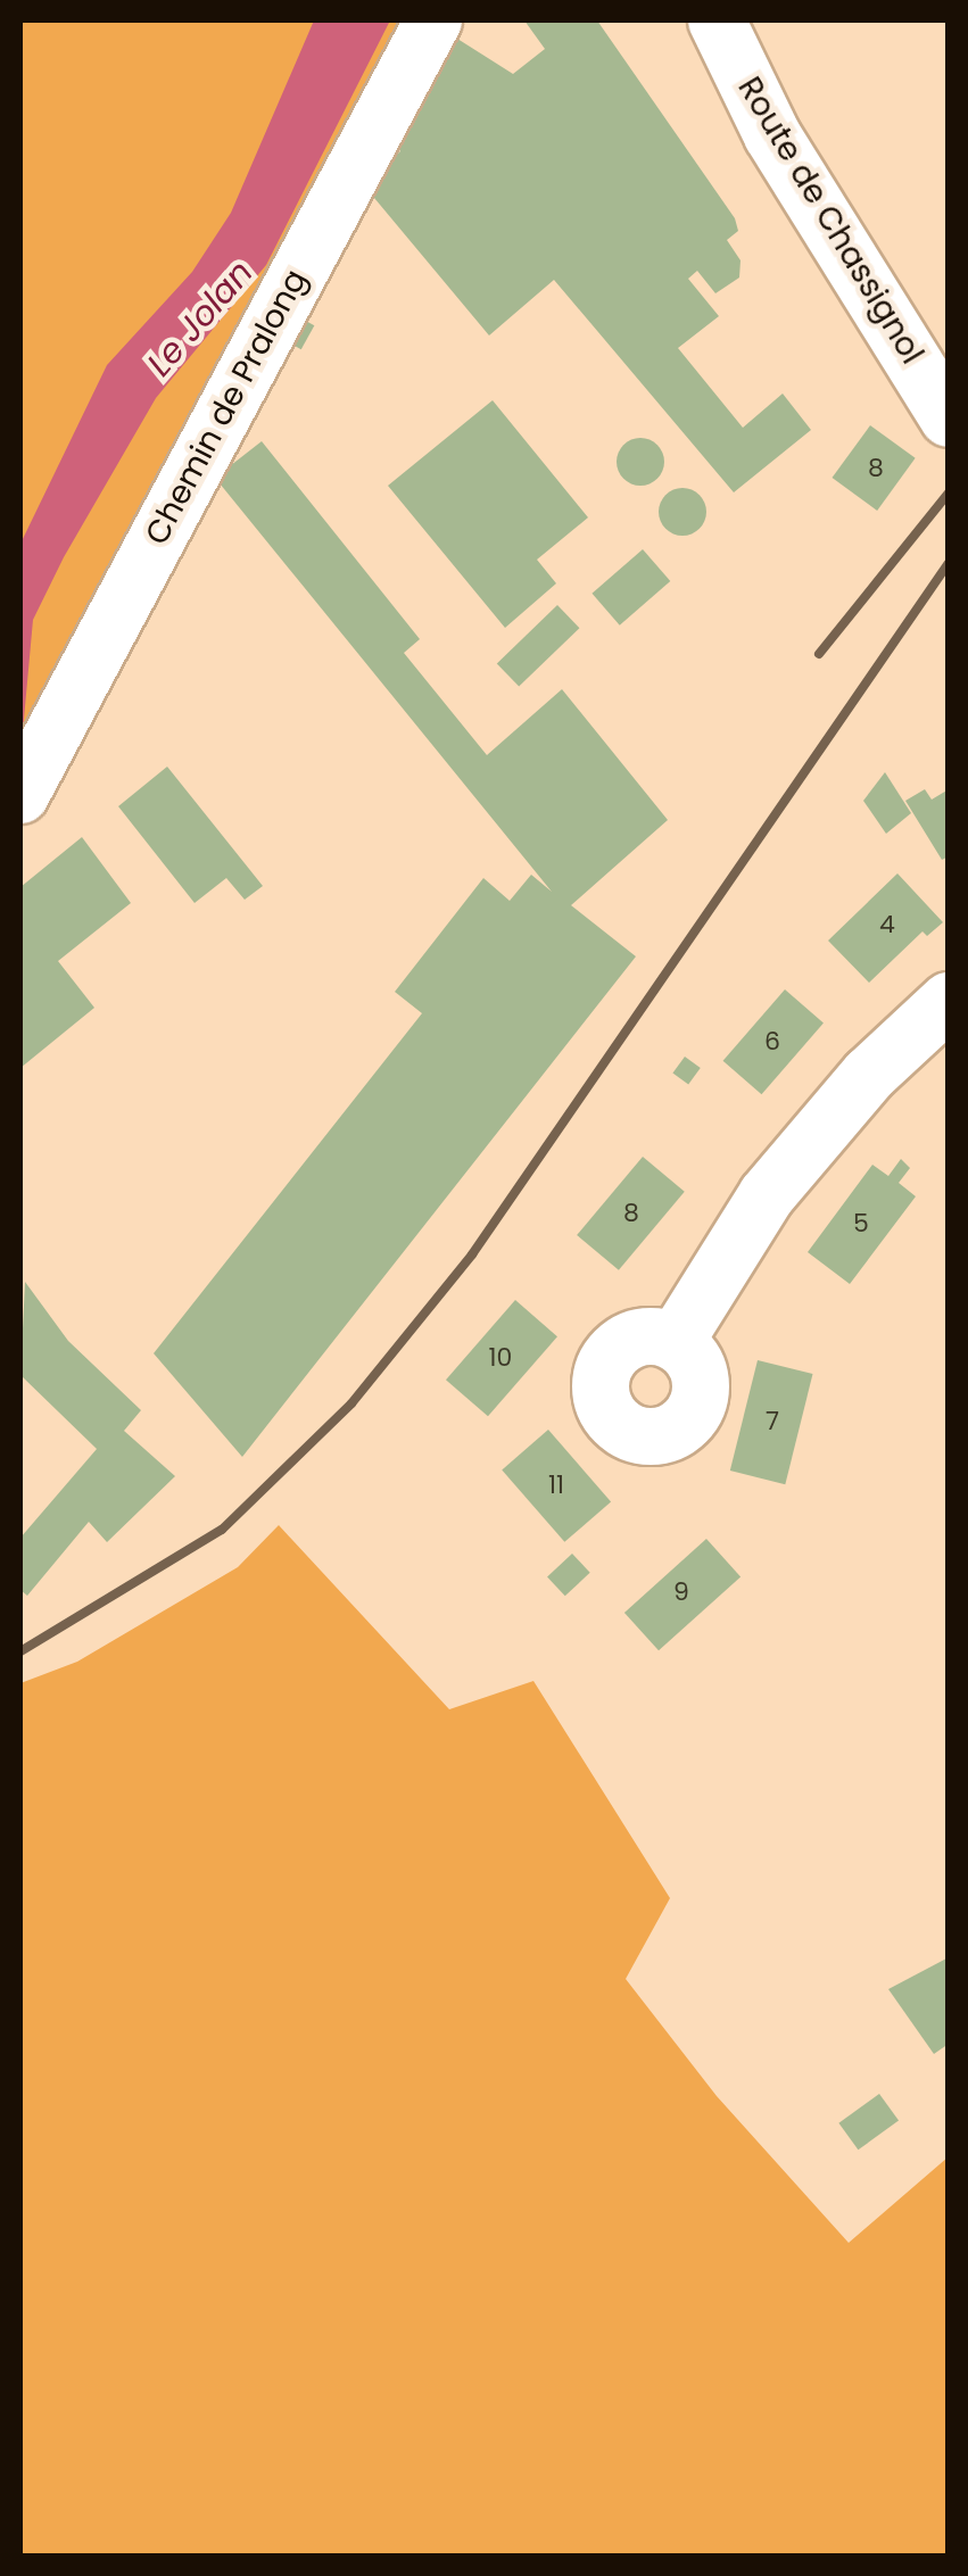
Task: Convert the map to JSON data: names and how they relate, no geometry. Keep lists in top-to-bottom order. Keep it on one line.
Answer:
{"streets":{"street":["Route de Chassignol","Chemin de Pralong"]},"water":["Le Jolan"],"house_numbers":["8","4","6","8","5","10","7","11","9"]}
